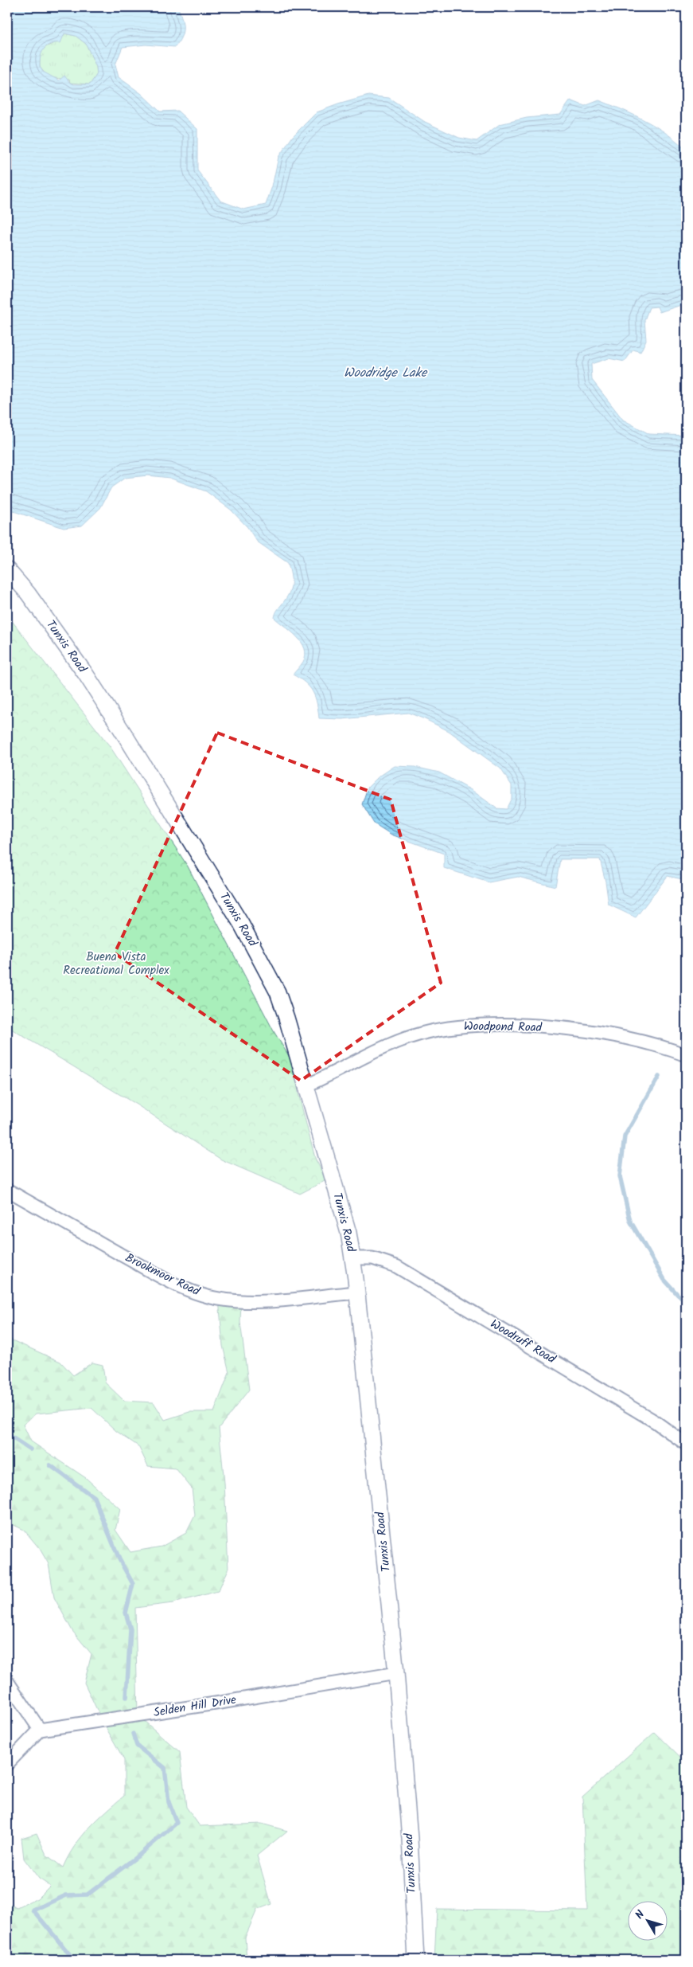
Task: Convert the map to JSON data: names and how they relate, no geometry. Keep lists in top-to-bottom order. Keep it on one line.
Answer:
{"streets":{"street":["Tunxis Road","Woodpond Road","Brookmoor Road","Woodruff Road","Selden Hill Drive"]},"crossings":[["Tunxis Road","Woodpond Road"],["Tunxis Road","Brookmoor Road"],["Tunxis Road","Woodruff Road"],["Tunxis Road","Selden Hill Drive"]],"water":["Woodridge Lake"],"parks":["Buena Vista Recreational Complex"],"north":"top left"}
